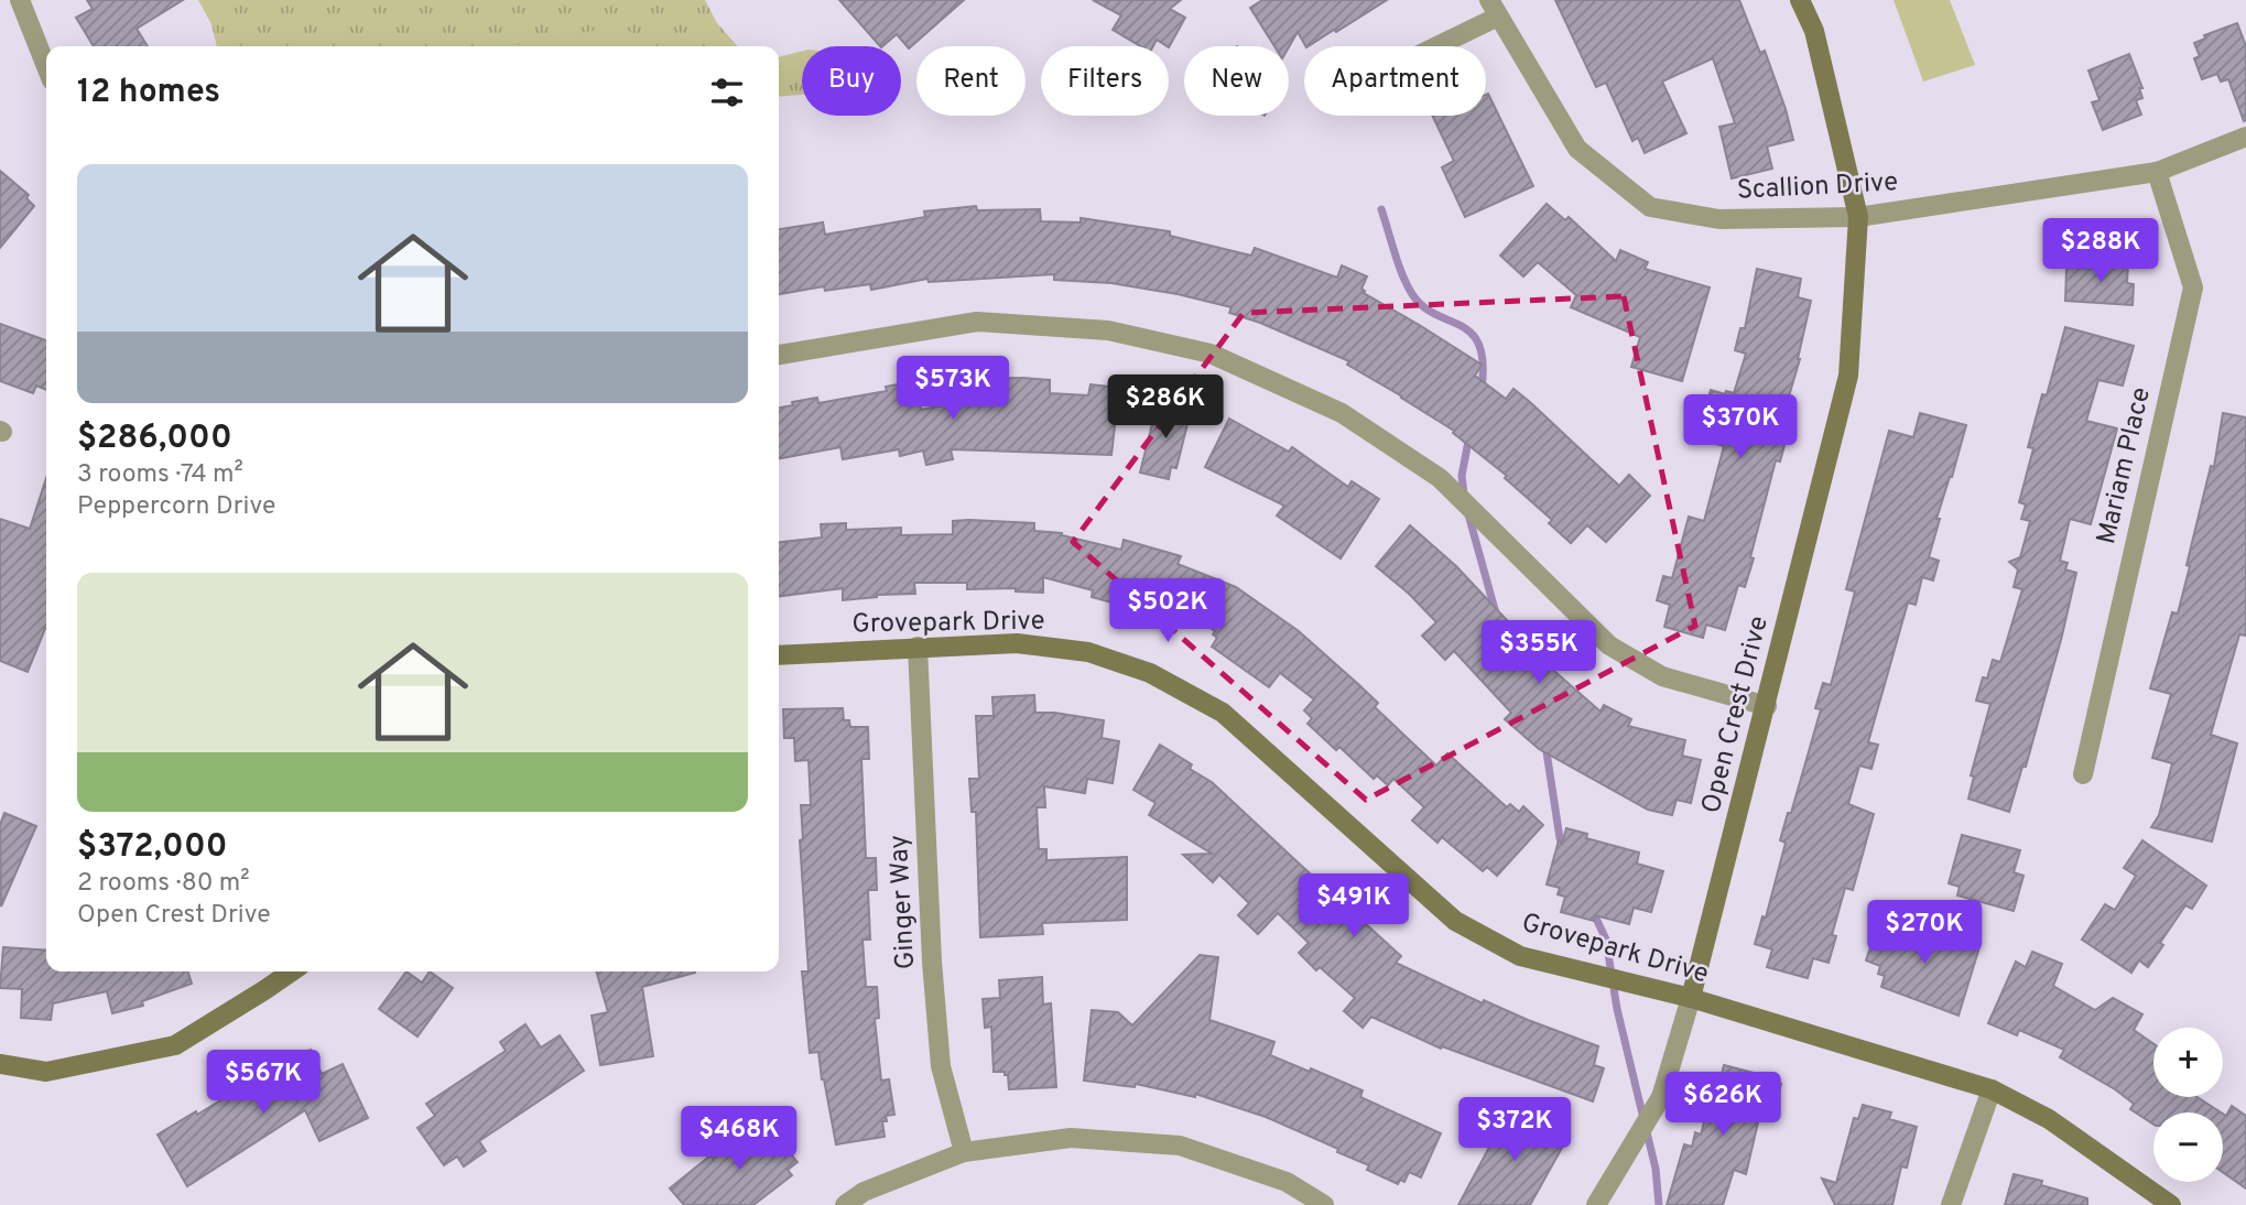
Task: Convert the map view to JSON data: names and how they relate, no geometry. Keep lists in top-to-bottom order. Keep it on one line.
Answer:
{"streets":{"street":["Scallion Drive","Mariam Place","Grovepark Drive","Open Crest Drive","Ginger Way"]},"crossings":[["Scallion Drive","Mariam Place"],["Scallion Drive","Open Crest Drive"],["Grovepark Drive","Open Crest Drive"],["Grovepark Drive","Ginger Way"]],"page":{"chip":["Buy","Rent","Filters","New","Apartment"],"heading":"12 homes","list":[{"name":"$286,000","note":"3 rooms · 74 m² · Peppercorn Drive"},{"name":"$372,000","note":"2 rooms · 80 m² · Open Crest Drive"}],"price":["$288K","$573K","$286K","$370K","$502K","$355K","$491K","$270K","$567K","$626K","$372K","$468K"],"map_buttons":["+","−"]}}
